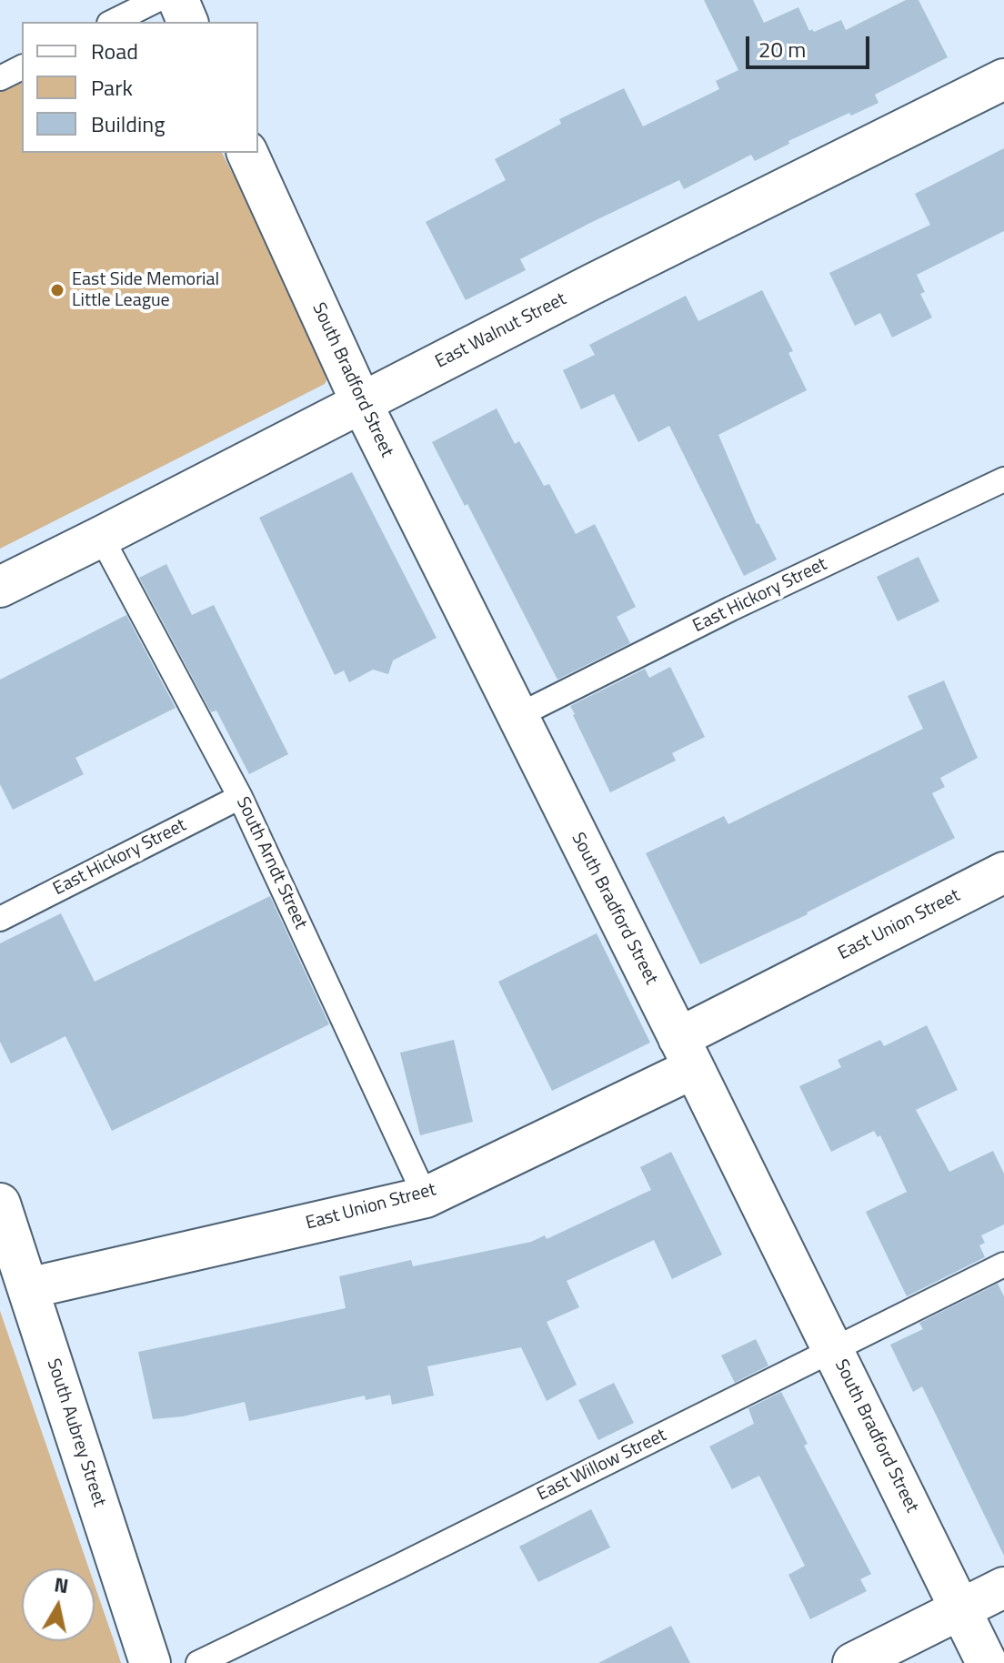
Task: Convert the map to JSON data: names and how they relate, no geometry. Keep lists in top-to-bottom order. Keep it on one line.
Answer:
{"streets":{"street":["East Walnut Street","South Bradford Street","East Union Street","South Aubrey Street"],"lane":["East Hickory Street","South Arndt Street","East Willow Street"]},"crossings":[["East Walnut Street","South Bradford Street"],["East Walnut Street","South Arndt Street"],["South Bradford Street","East Hickory Street"],["South Bradford Street","East Union Street"],["South Bradford Street","East Willow Street"],["East Hickory Street","South Arndt Street"],["South Arndt Street","East Union Street"],["East Union Street","South Aubrey Street"]],"places":["East Side Memorial Little League"],"legend":["Road","Park","Building"],"scale_bar":"20 m","north":"top"}
